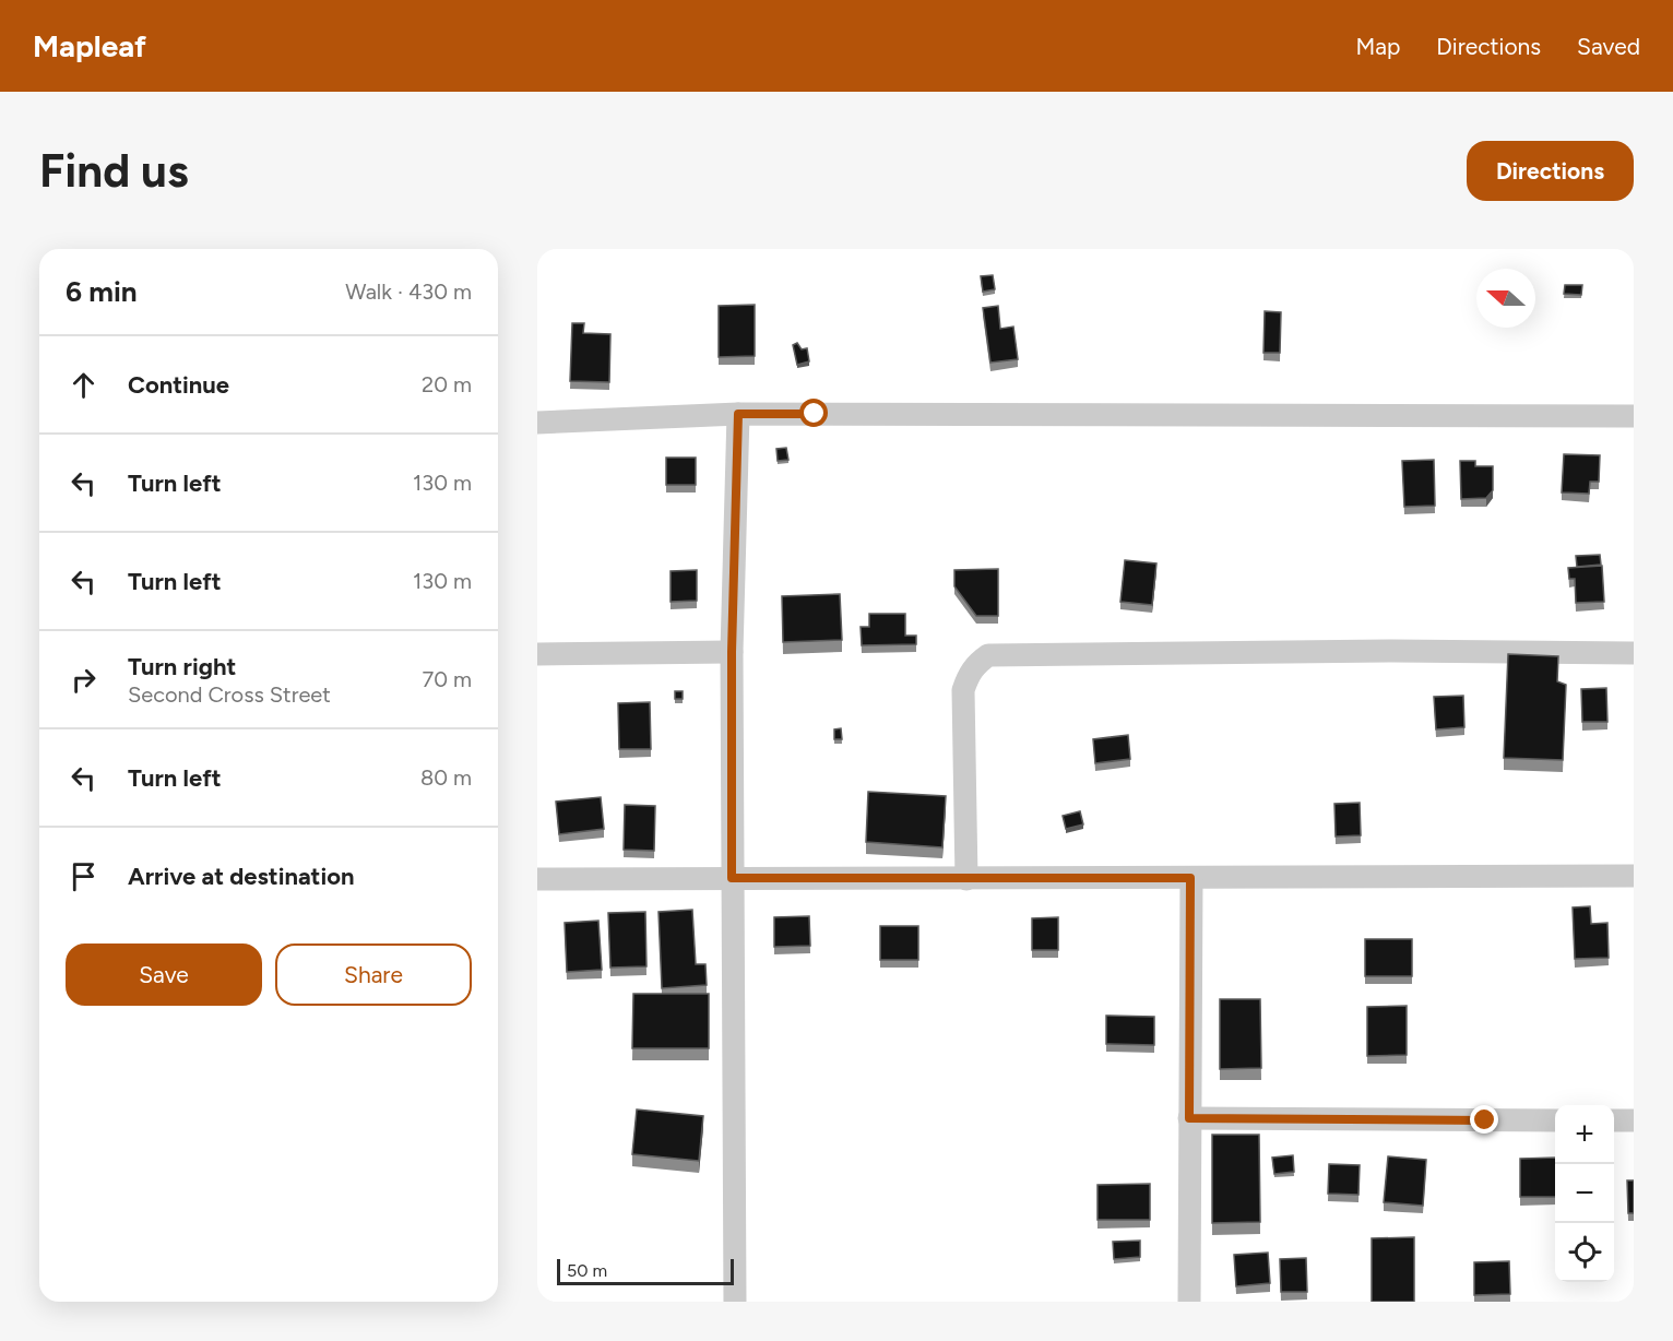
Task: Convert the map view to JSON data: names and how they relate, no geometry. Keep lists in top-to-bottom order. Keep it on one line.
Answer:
{"scale_bar":"50 m","north":"left","page":{"header":"Mapleaf","nav":["Map","Directions","Saved"],"buttons":["Directions",["Save","Share"]],"title":"Find us","heading":["6 min","Walk · 430 m"],"list":[["Continue","20 m"],["Turn left","130 m"],["Turn left","130 m"],["Turn right","Second Cross Street","70 m"],["Turn left","80 m"],"Arrive at destination"],"map_buttons":["+","−"],"scale":"50 m"}}
